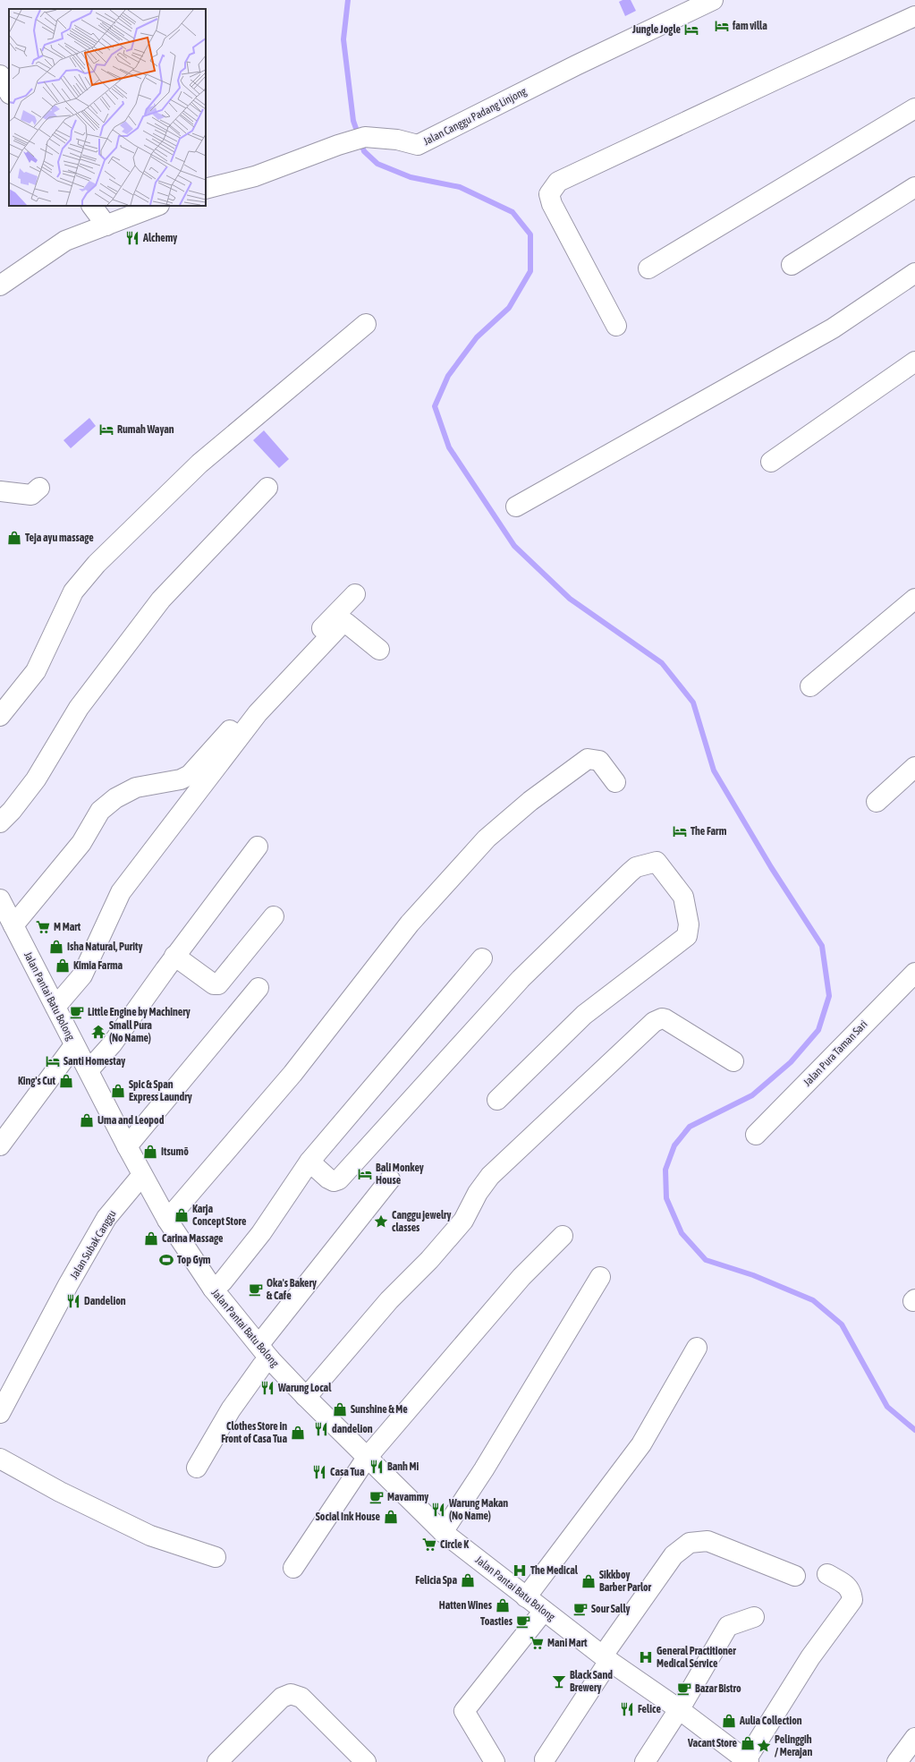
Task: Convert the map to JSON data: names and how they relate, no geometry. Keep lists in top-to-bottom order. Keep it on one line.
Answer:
{"streets":{"street":["Jalan Canggu Padang Linjong","Jalan Pantai Batu Bolong","Jalan Pura Taman Sari","Jalan Subak Canggu"]},"crossings":[["Jalan Pantai Batu Bolong","Jalan Subak Canggu"]],"places":{"hotel":["fam villa","Jungle Jogle","Rumah Wayan","The Farm","Santi Homestay","Bali Monkey House"],"restaurant":["Alchemy","Dandelion","Warung Local","dandelion","Banh Mi","Casa Tua","Warung Makan (No Name)","Felice"],"shop":["Teja ayu massage","Isha Natural, Purity","Kimia Farma","King's Cut","Spic & Span Express Laundry","Uma and Leopod","Itsumō","Karja Concept Store","Carina Massage","Sunshine & Me","Clothes Store in Front of Casa Tua","Social Ink House","Felicia Spa","Sikkboy Barber Parlor","Hatten Wines","Aulia Collection","Vacant Store"],"supermarket":["M Mart","Circle K","Mani Mart"],"cafe":["Little Engine by Machinery","Oka's Bakery & Cafe","Mavammy","Sour Sally","Toasties","Bazar Bistro"],"temple":["Small Pura (No Name)"],"place":["Canggu jewelry classes","Pelinggih / Merajan"],"sports":["Top Gym"],"hospital":["The Medical","General Practitioner Medical Service"],"bar":["Black Sand Brewery"]}}
